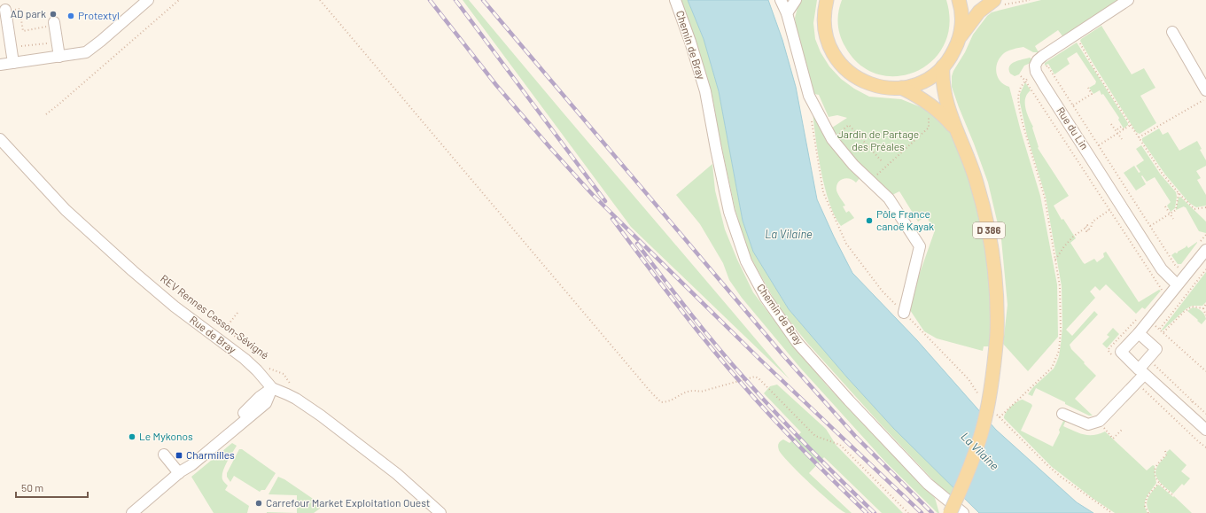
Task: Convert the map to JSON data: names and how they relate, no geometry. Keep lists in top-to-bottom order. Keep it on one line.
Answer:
{"streets":{"main road":["D 386"],"street":["Chemin de Bray","Rue du Lin","Rue de Bray"],"path":["REV Rennes Cesson-Sévigné"]},"water":["La Vilaine"],"parks":["Jardin de Partage des Préales"],"places":{"other":["AD park","Protextyl","Pôle France canoë Kayak","Le Mykonos","Carrefour Market Exploitation Ouest"],"transit":["Charmilles"]},"scale_bar":"50 m"}
